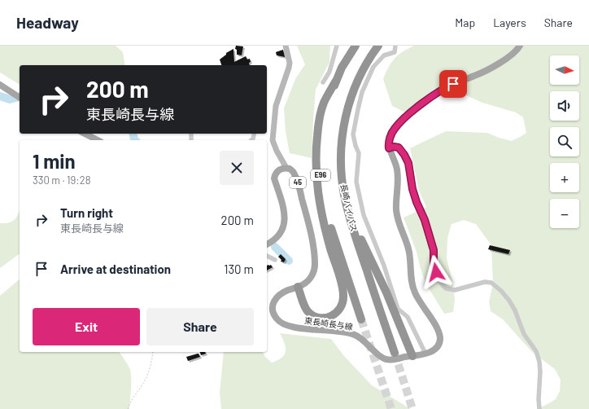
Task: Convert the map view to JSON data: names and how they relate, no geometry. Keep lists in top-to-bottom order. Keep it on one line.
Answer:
{"streets":{"highway":["E96","長崎バイパス"],"main road":["45","東長崎長与線"]},"crossings":[["45","東長崎長与線"]],"north":"right","page":{"header":"Headway","nav":["Map","Layers","Share"],"map_buttons":["+","−"],"turn":["200 m","東長崎長与線"],"heading":["1 min","330 m · 19:28"],"list":[{"name":"Turn right","note":"東長崎長与線","value":"200 m"},{"name":"Arrive at destination","value":"130 m"}],"buttons":["Exit","Share"]}}
